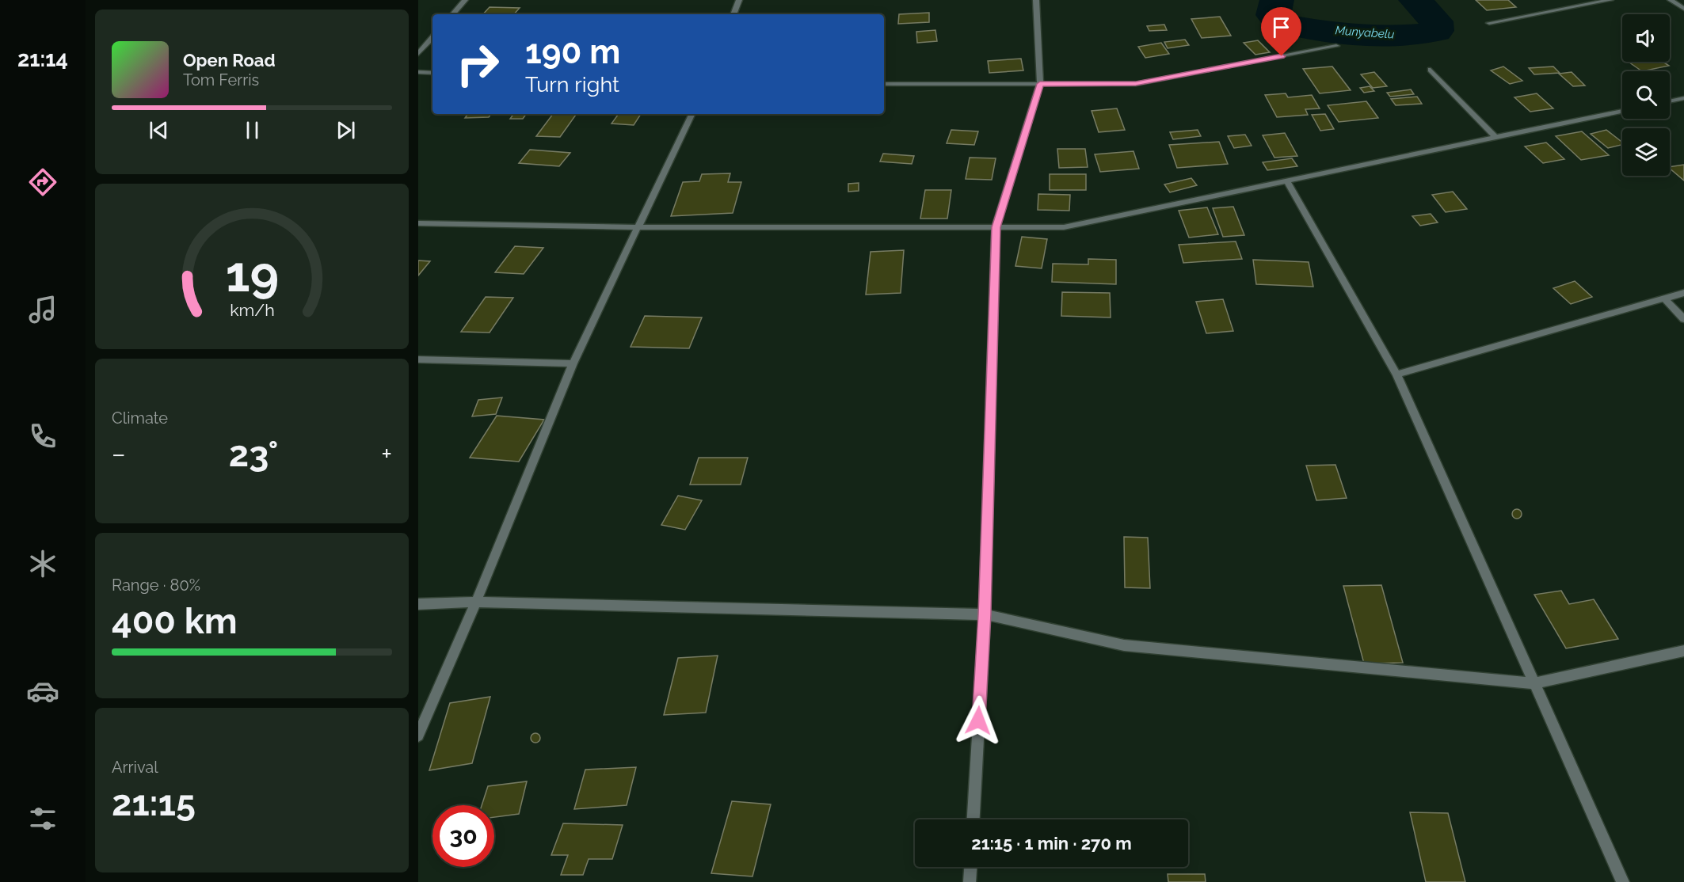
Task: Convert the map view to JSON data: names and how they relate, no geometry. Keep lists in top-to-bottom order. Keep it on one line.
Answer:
{"water":["Munyabelu"],"page":{"tabs":"21:14","turn":["190 m","Turn right"],"song":["Open Road","Tom Ferris"],"tile":["Climate",["Range · 80%","400 km"],["Arrival","21:15"]],"heat":["−","23°","+"],"limit":"30","trip":"21:15 · 1 min · 270 m","gauge":["19","km/h"]}}
